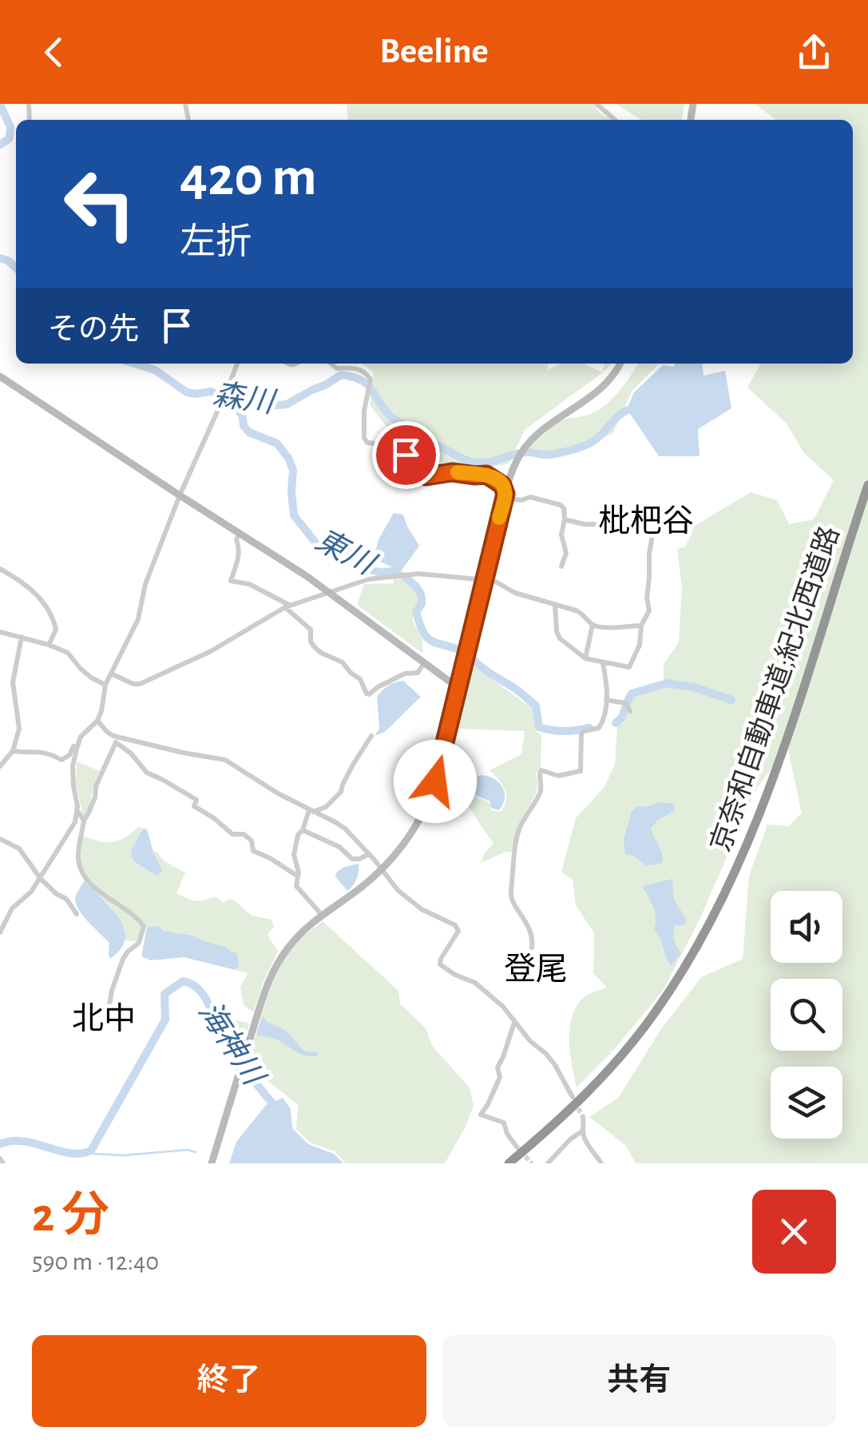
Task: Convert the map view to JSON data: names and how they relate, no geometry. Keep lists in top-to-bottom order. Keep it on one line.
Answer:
{"streets":{"highway":["京奈和自動車道;紀北西道路"]},"districts":["枇杷谷","登尾","北中"],"water":["森川","東川","海神川"],"page":{"header":"Beeline","turn":["420 m","左折"],"then":"その先","heading":["2 分","590 m · 12:40"],"buttons":["終了","共有"]}}
